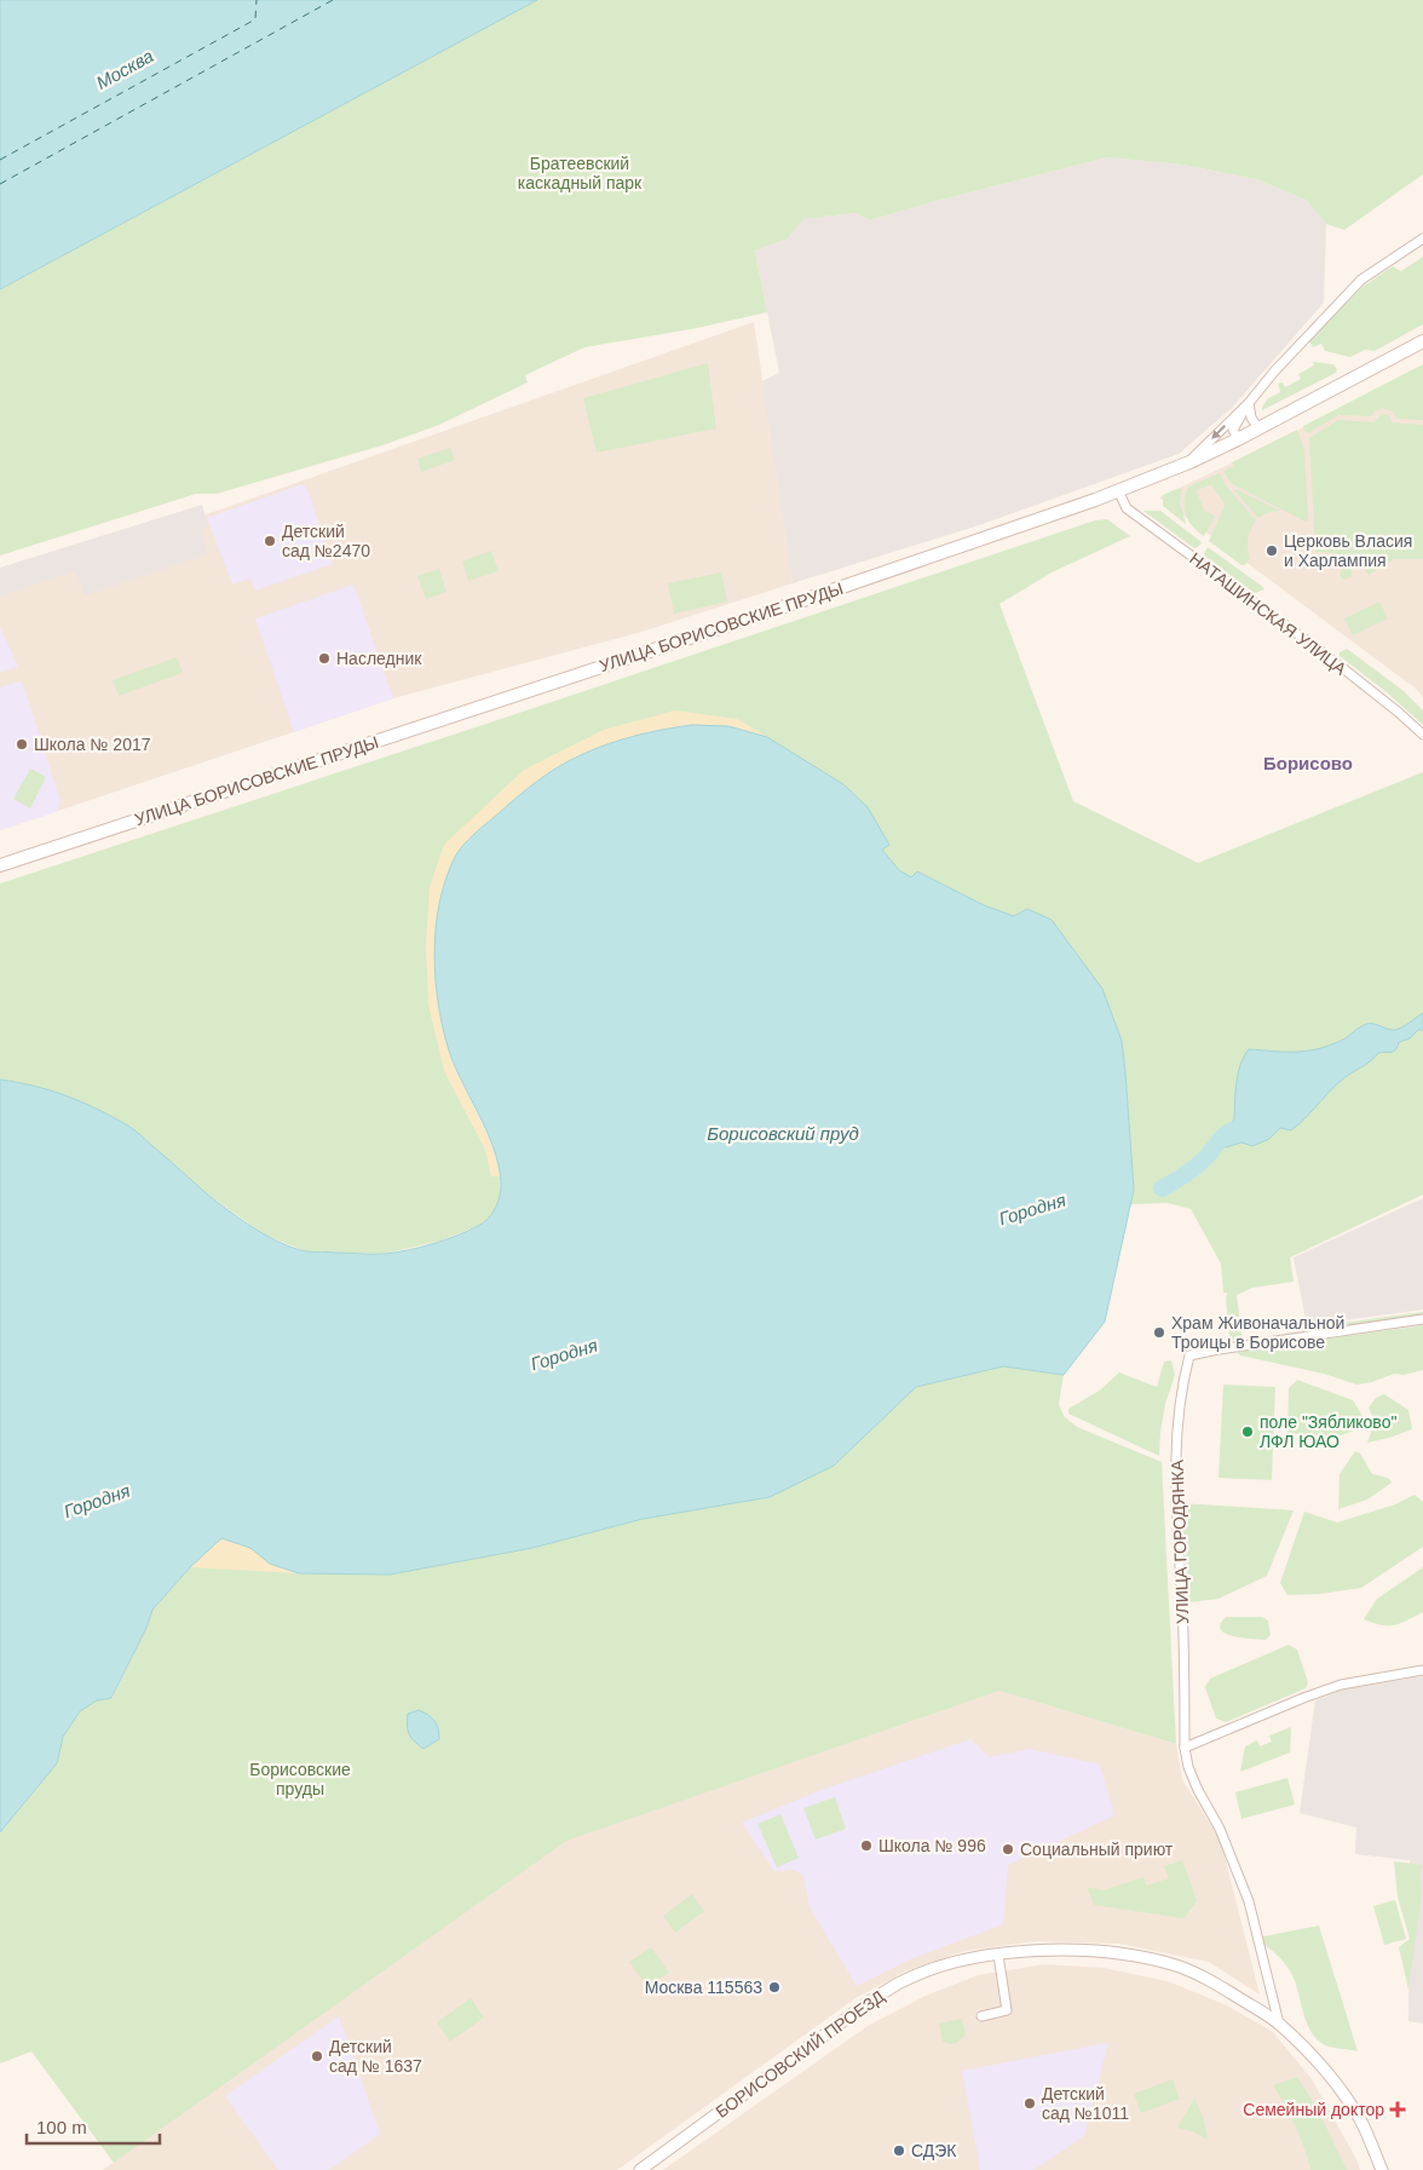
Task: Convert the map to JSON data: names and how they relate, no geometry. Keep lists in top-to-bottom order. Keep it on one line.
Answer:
{"streets":{"main road":["УЛИЦА БОРИСОВСКИЕ ПРУДЫ"],"street":["НАТАШИНСКАЯ УЛИЦА","УЛИЦА ГОРОДЯНКА","БОРИСОВСКИЙ ПРОЕЗД"]},"crossings":[["НАТАШИНСКАЯ УЛИЦА","УЛИЦА БОРИСОВСКИЕ ПРУДЫ"],["УЛИЦА ГОРОДЯНКА","БОРИСОВСКИЙ ПРОЕЗД"]],"districts":["Борисово"],"water":["Москва","Борисовский пруд","Городня"],"parks":["Братеевский каскадный парк","Борисовские пруды"],"places":{"other":["Детский сад №2470","Церковь Власия и Харлампия","Наследник","Школа № 2017","Храм Живоначальной Троицы в Борисове","поле \"Зябликово\" ЛФЛ ЮАО","Школа № 996","Социальный приют","Москва 115563","Детский сад № 1637","Детский сад №1011","СДЭК"],"health":["Семейный доктор"]},"scale_bar":"100 m"}
